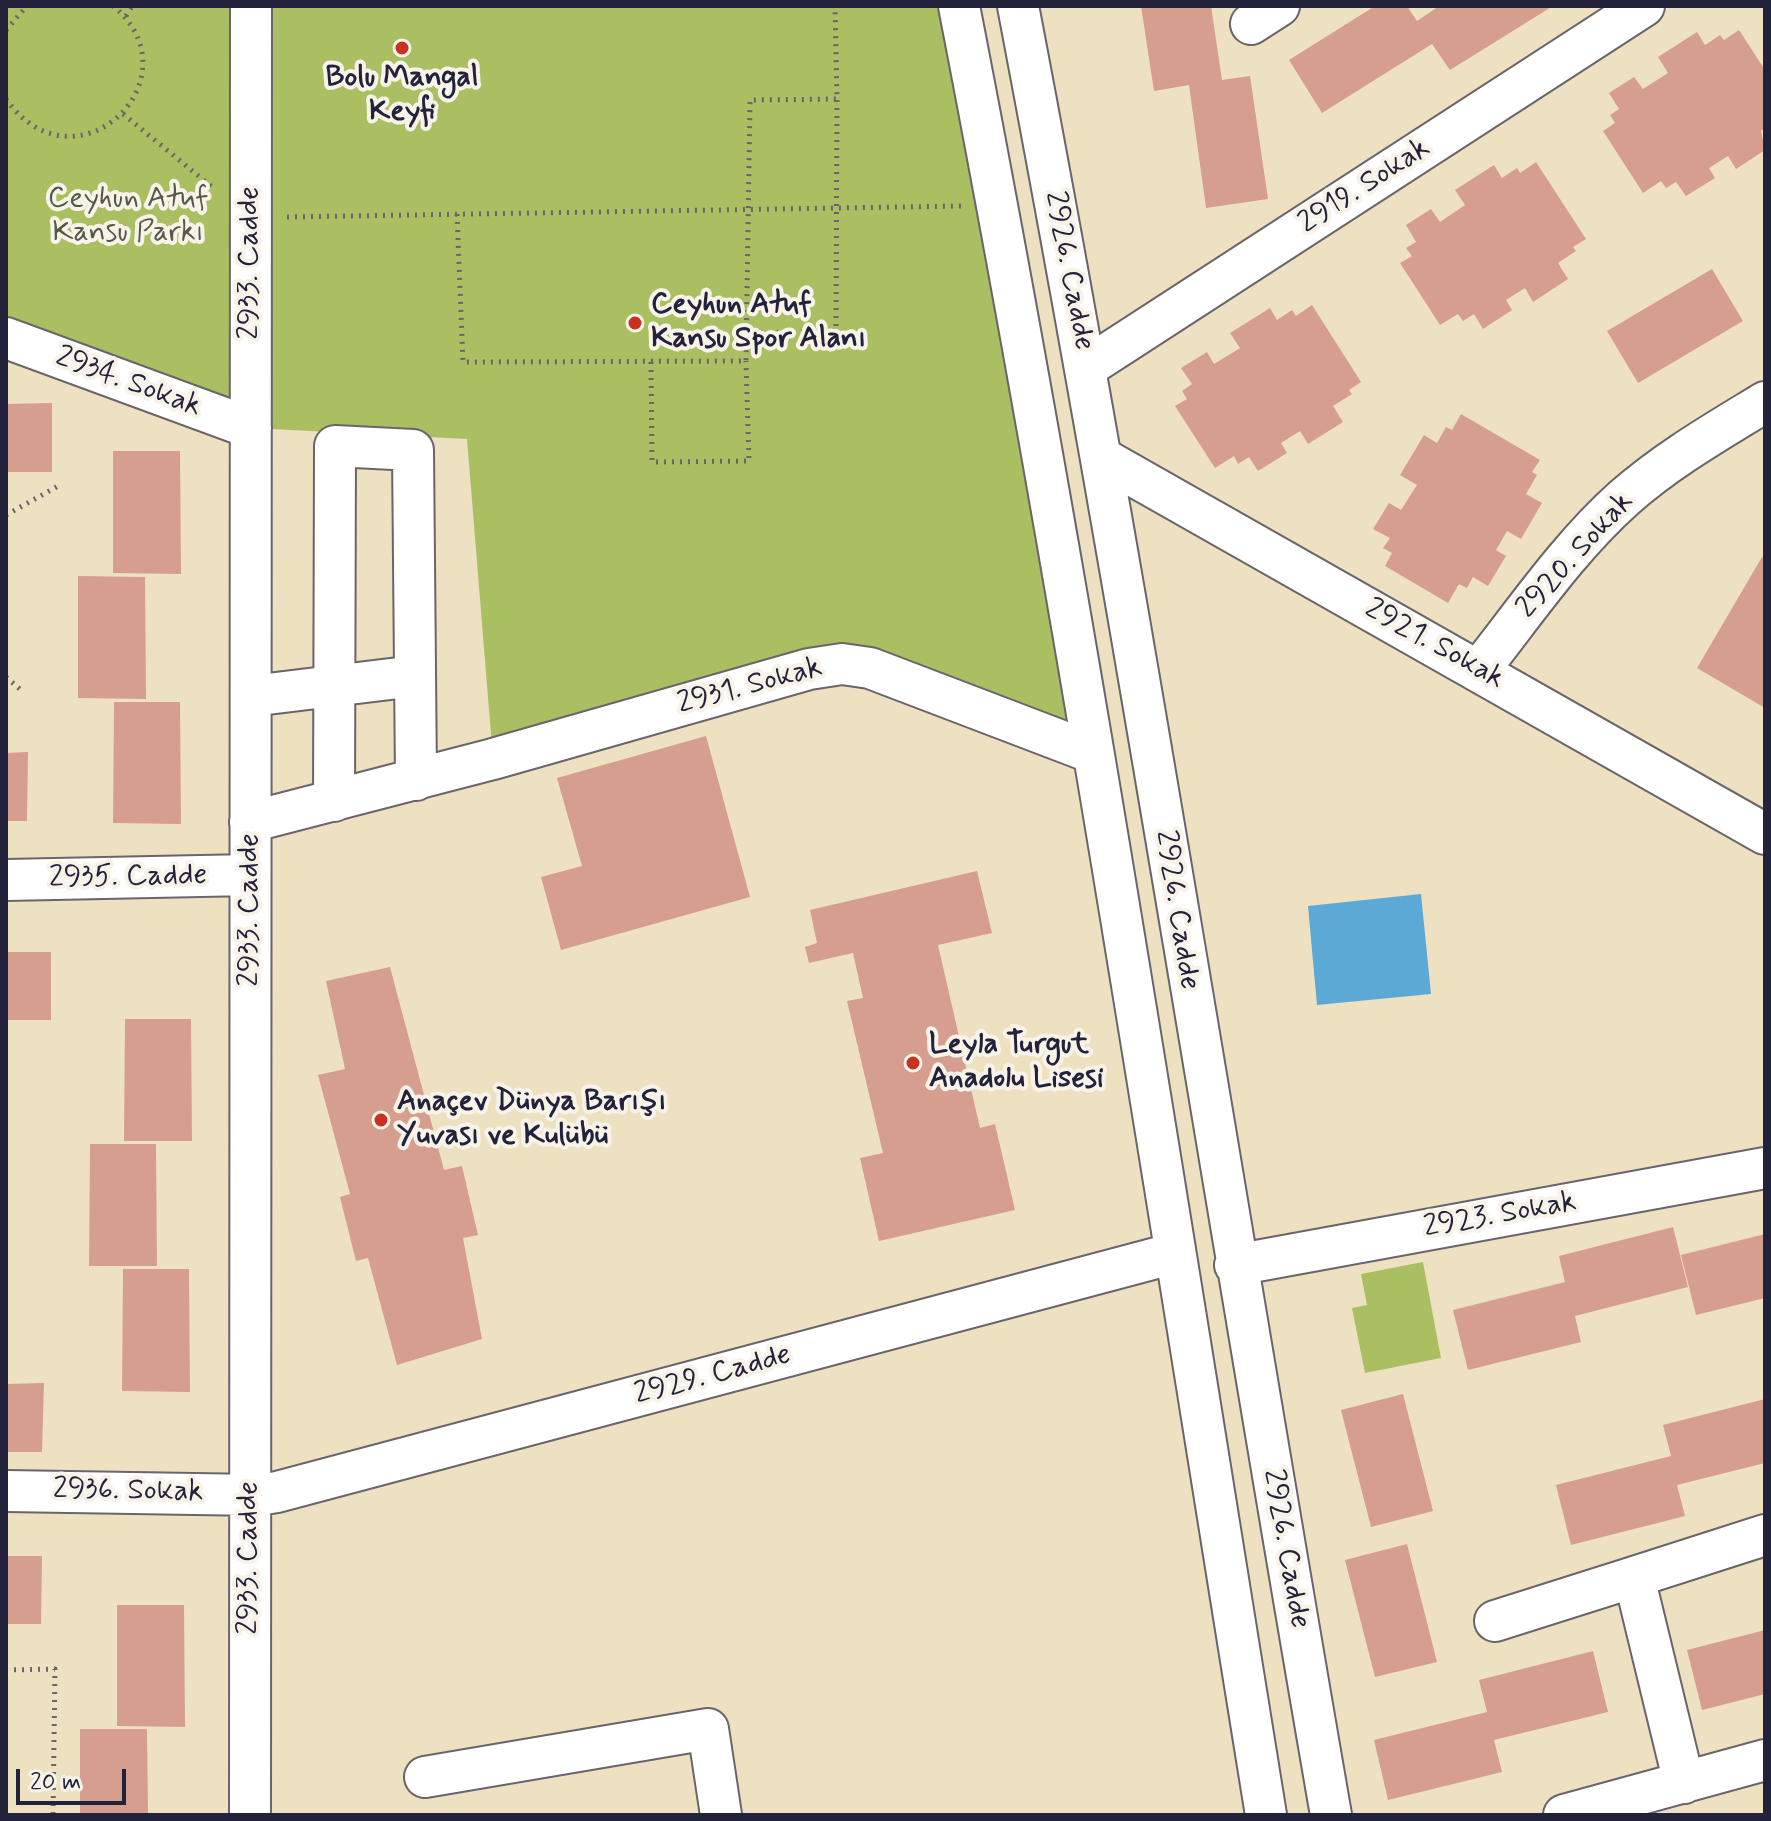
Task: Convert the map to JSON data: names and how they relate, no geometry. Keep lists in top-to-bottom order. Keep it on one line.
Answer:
{"streets":{"street":["2919. Sokak","2933. Cadde","2926. Cadde","2934. Sokak","2920. Sokak","2921. Sokak","2931. Sokak","2935. Cadde","2923. Sokak","2929. Cadde","2936. Sokak"]},"crossings":[["2919. Sokak","2926. Cadde"],["2933. Cadde","2934. Sokak"],["2933. Cadde","2931. Sokak"],["2933. Cadde","2935. Cadde"],["2933. Cadde","2929. Cadde"],["2933. Cadde","2936. Sokak"],["2926. Cadde","2921. Sokak"],["2926. Cadde","2931. Sokak"],["2926. Cadde","2923. Sokak"],["2926. Cadde","2929. Cadde"],["2920. Sokak","2921. Sokak"],["2929. Cadde","2936. Sokak"]],"parks":["Ceyhun Atuf Kansu Parkı"],"places":["Bolu Mangal Keyfi","Ceyhun Atuf Kansu Spor Alanı","Leyla Turgut Anadolu Lisesi","Anaçev Dünya Barışı Yuvası ve Kulübü"],"scale_bar":"20 m"}
